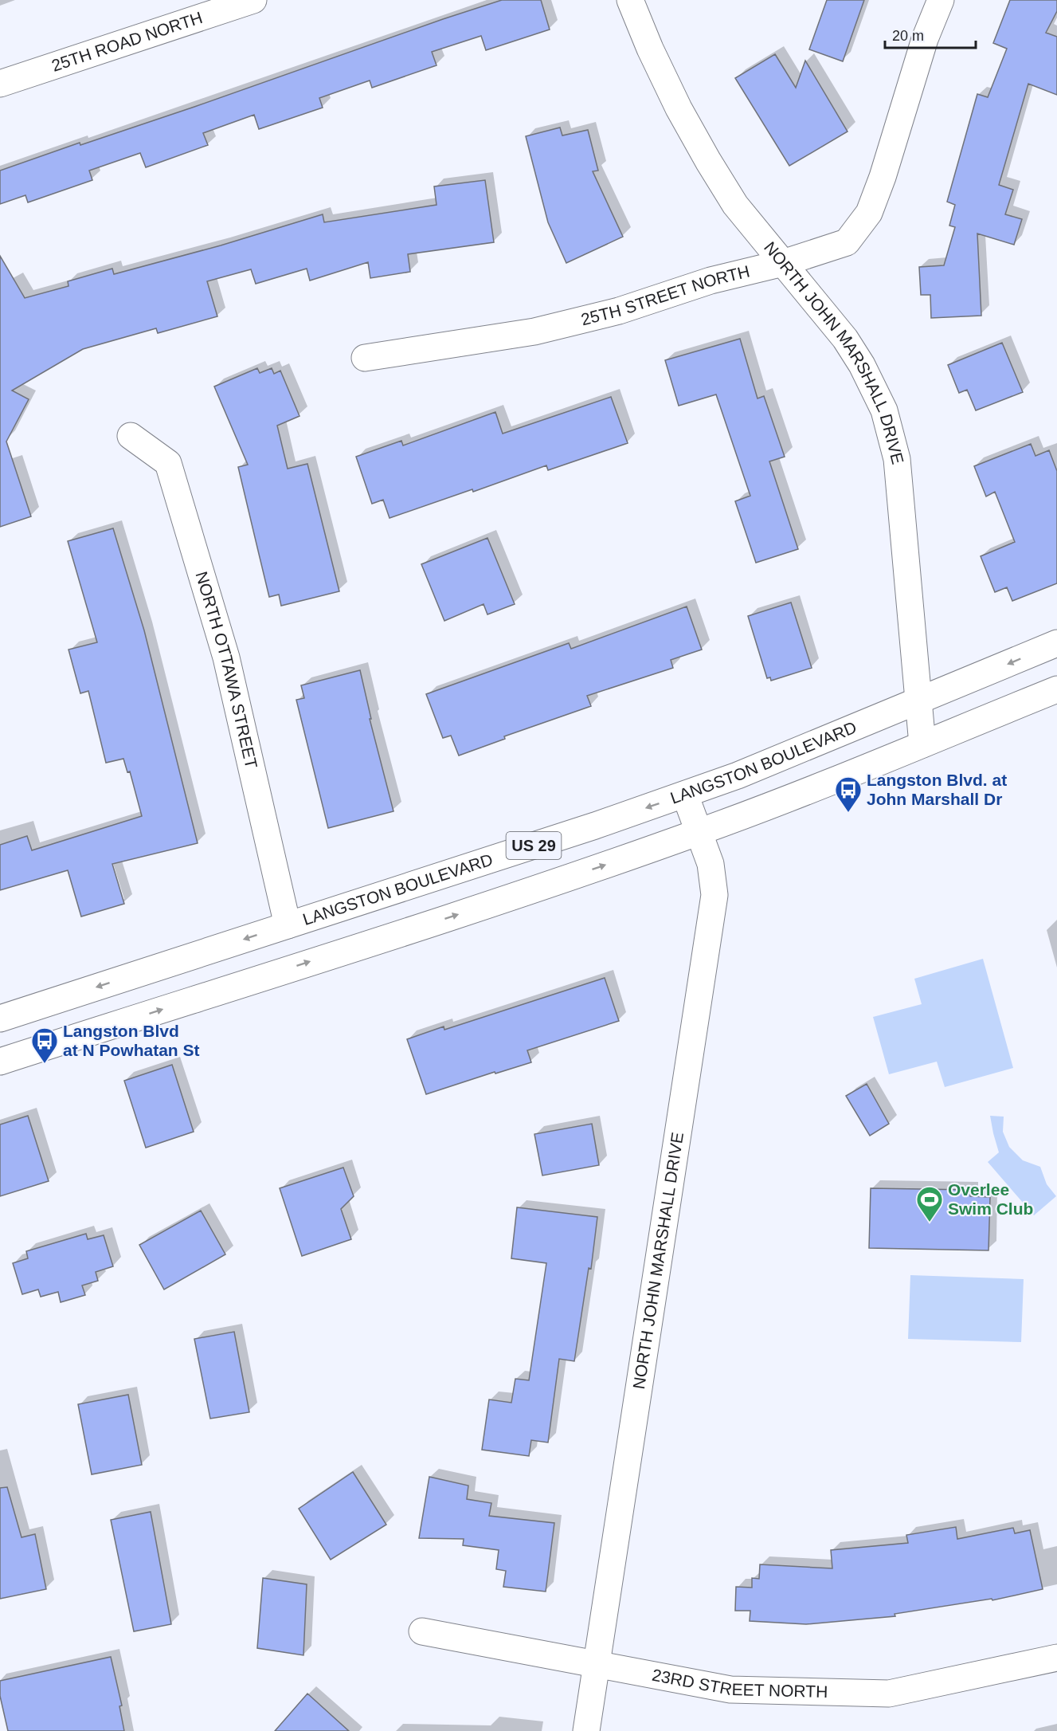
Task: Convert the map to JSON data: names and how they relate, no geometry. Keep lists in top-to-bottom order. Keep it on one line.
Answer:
{"streets":{"street":["25TH ROAD NORTH","25TH STREET NORTH","NORTH JOHN MARSHALL DRIVE","NORTH OTTAWA STREET","LANGSTON BOULEVARD","US 29","23RD STREET NORTH"]},"crossings":[["25TH STREET NORTH","NORTH JOHN MARSHALL DRIVE"],["NORTH JOHN MARSHALL DRIVE","LANGSTON BOULEVARD"],["NORTH JOHN MARSHALL DRIVE","US 29"],["NORTH JOHN MARSHALL DRIVE","23RD STREET NORTH"],["NORTH OTTAWA STREET","LANGSTON BOULEVARD"]],"places":{"bus stop":["Langston Blvd. at John Marshall Dr","Langston Blvd at N Powhatan St"],"sports":["Overlee Swim Club"]},"scale_bar":"20 m"}
